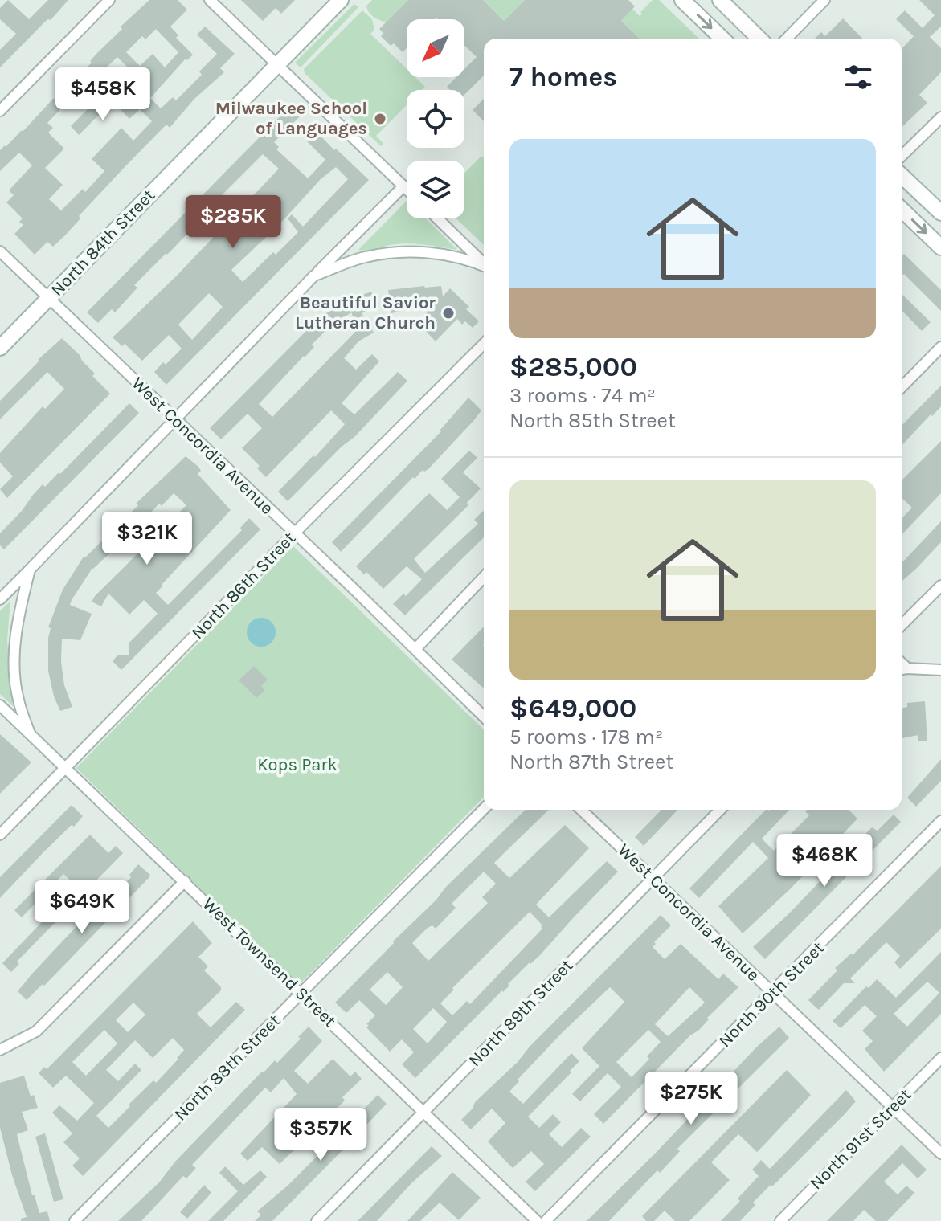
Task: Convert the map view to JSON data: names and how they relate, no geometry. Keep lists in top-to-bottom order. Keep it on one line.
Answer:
{"streets":{"street":["North 84th Street","West Concordia Avenue","North 86th Street","West Townsend Street","North 90th Street","North 89th Street","North 88th Street","North 91st Street"]},"crossings":[["North 84th Street","West Concordia Avenue"],["West Concordia Avenue","North 86th Street"],["West Concordia Avenue","North 90th Street"],["West Concordia Avenue","North 89th Street"],["West Concordia Avenue","North 91st Street"],["North 86th Street","West Townsend Street"],["West Townsend Street","North 89th Street"],["West Townsend Street","North 88th Street"]],"parks":["Kops Park"],"places":["Milwaukee School of Languages","Beautiful Savior Lutheran Church"],"north":"bottom left","page":{"heading":"7 homes","price":["$458K","$285K","$321K","$468K","$649K","$275K","$357K"],"list":[{"name":"$285,000","note":"3 rooms · 74 m² · North 85th Street"},{"name":"$649,000","note":"5 rooms · 178 m² · North 87th Street"}]}}
